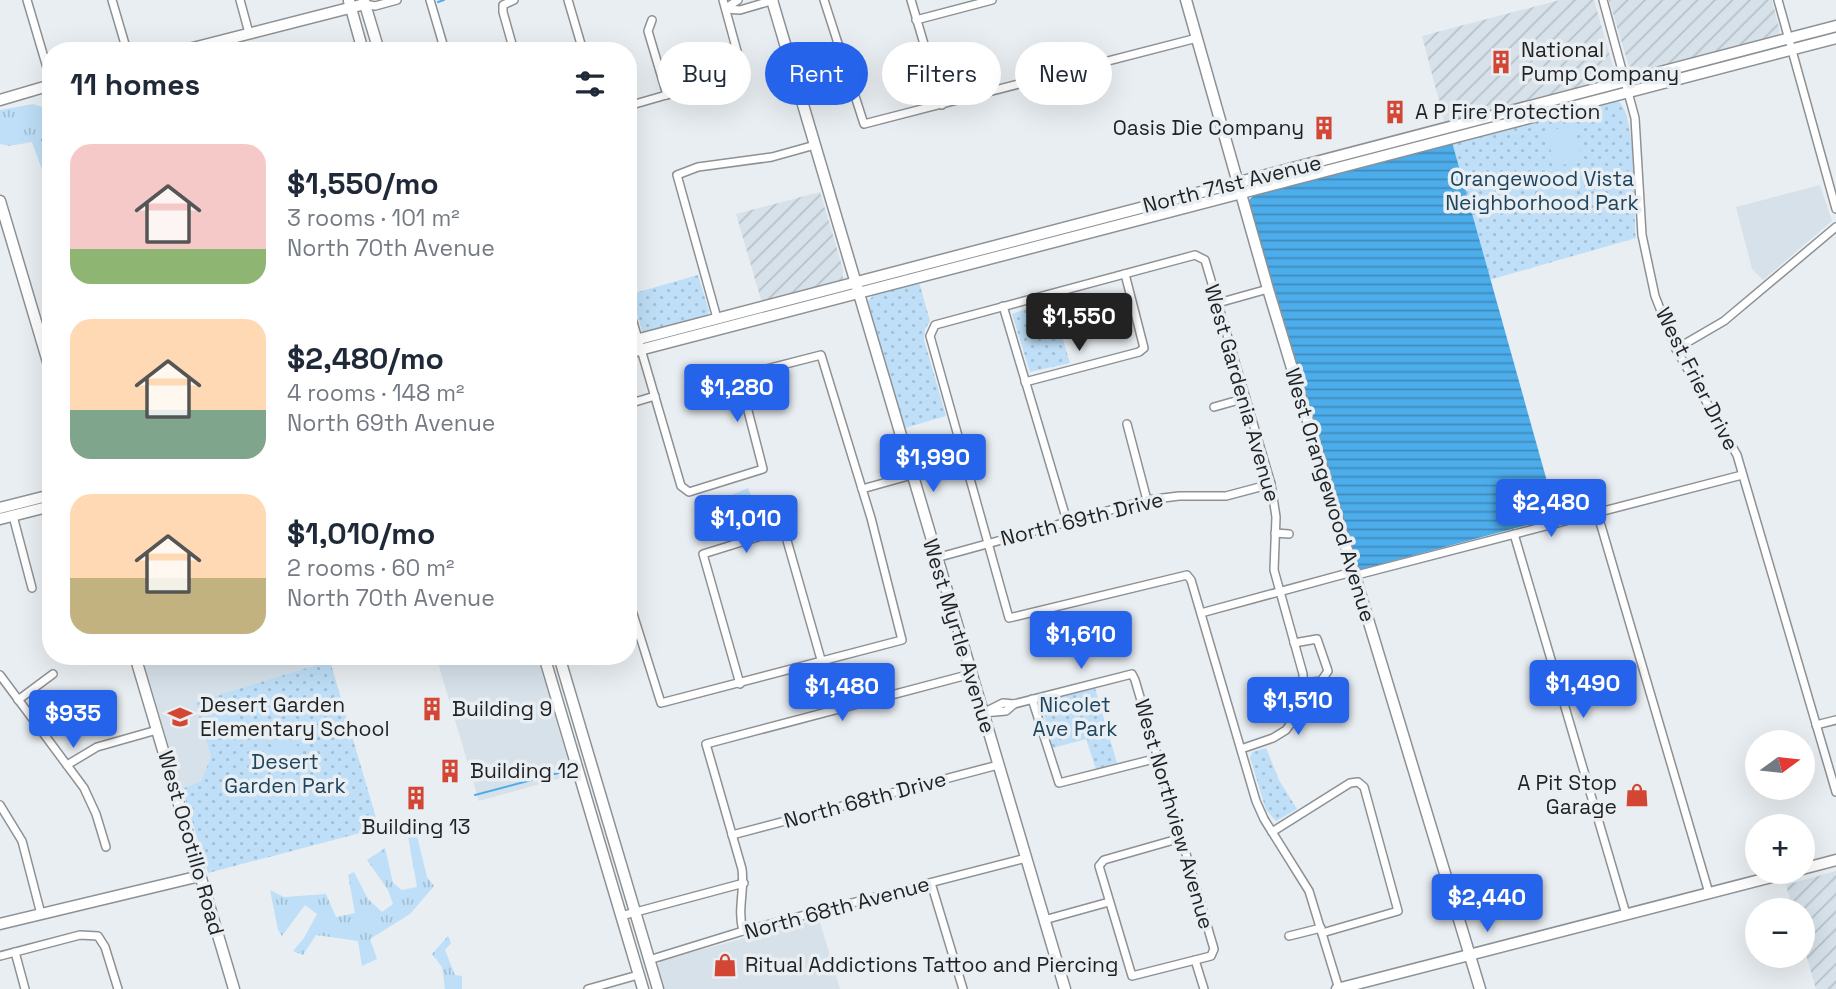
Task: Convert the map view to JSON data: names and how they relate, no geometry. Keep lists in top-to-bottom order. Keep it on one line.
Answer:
{"streets":{"street":["North 71st Avenue","West Frier Drive","West Gardenia Avenue","West Orangewood Avenue","North 69th Drive","West Myrtle Avenue","North 68th Drive","West Northview Avenue","West Ocotillo Road","North 68th Avenue"]},"crossings":[["North 71st Avenue","West Frier Drive"],["North 71st Avenue","West Orangewood Avenue"],["North 71st Avenue","West Myrtle Avenue"],["West Gardenia Avenue","North 69th Drive"],["North 69th Drive","West Myrtle Avenue"],["West Myrtle Avenue","North 68th Drive"],["West Myrtle Avenue","North 68th Avenue"]],"parks":["Orangewood Vista Neighborhood Park","Nicolet Ave Park","Desert Garden Park"],"places":{"building":["National Pump Company","A P Fire Protection","Oasis Die Company","Building 9","Building 12","Building 13"],"school or university":["Desert Garden Elementary School"],"shop":["A Pit Stop Garage","Ritual Addictions Tattoo and Piercing"]},"north":"right","page":{"chip":["Buy","Rent","Filters","New"],"heading":"11 homes","list":[{"name":"$1,550/mo","note":"3 rooms · 101 m² · North 70th Avenue"},{"name":"$2,480/mo","note":"4 rooms · 148 m² · North 69th Avenue"},{"name":"$1,010/mo","note":"2 rooms · 60 m² · North 70th Avenue"}],"price":["$1,550","$1,280","$1,990","$2,480","$1,010","$1,610","$1,490","$1,480","$1,510","$935","$2,440"],"map_buttons":["+","−"]}}
